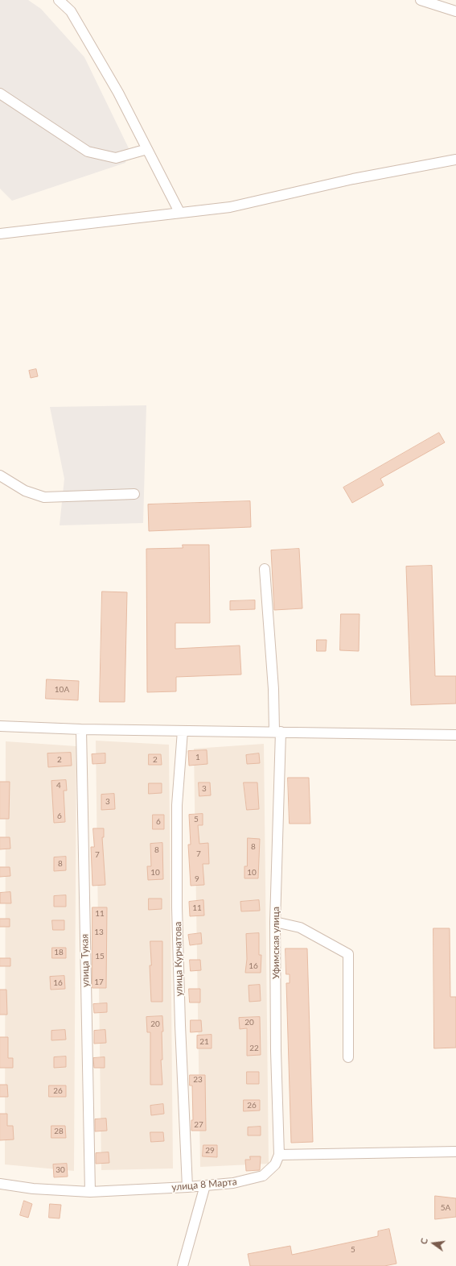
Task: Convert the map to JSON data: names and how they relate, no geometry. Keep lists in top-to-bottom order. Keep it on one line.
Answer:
{"streets":{"street":["Уфимская улица","улица Курчатова","улица Тукая","улица 8 Марта"]},"crossings":[["Уфимская улица","улица 8 Марта"],["улица Курчатова","улица 8 Марта"],["улица Тукая","улица 8 Марта"]],"house_numbers":["10А","1","2","2","4","3","3","6","5","6","8","8","7","7","8","10","10","9","11","11","13","18","15","16","17","16","20","20","21","22","23","26","26","27","28","29","30","5А","5"],"north":"left"}
